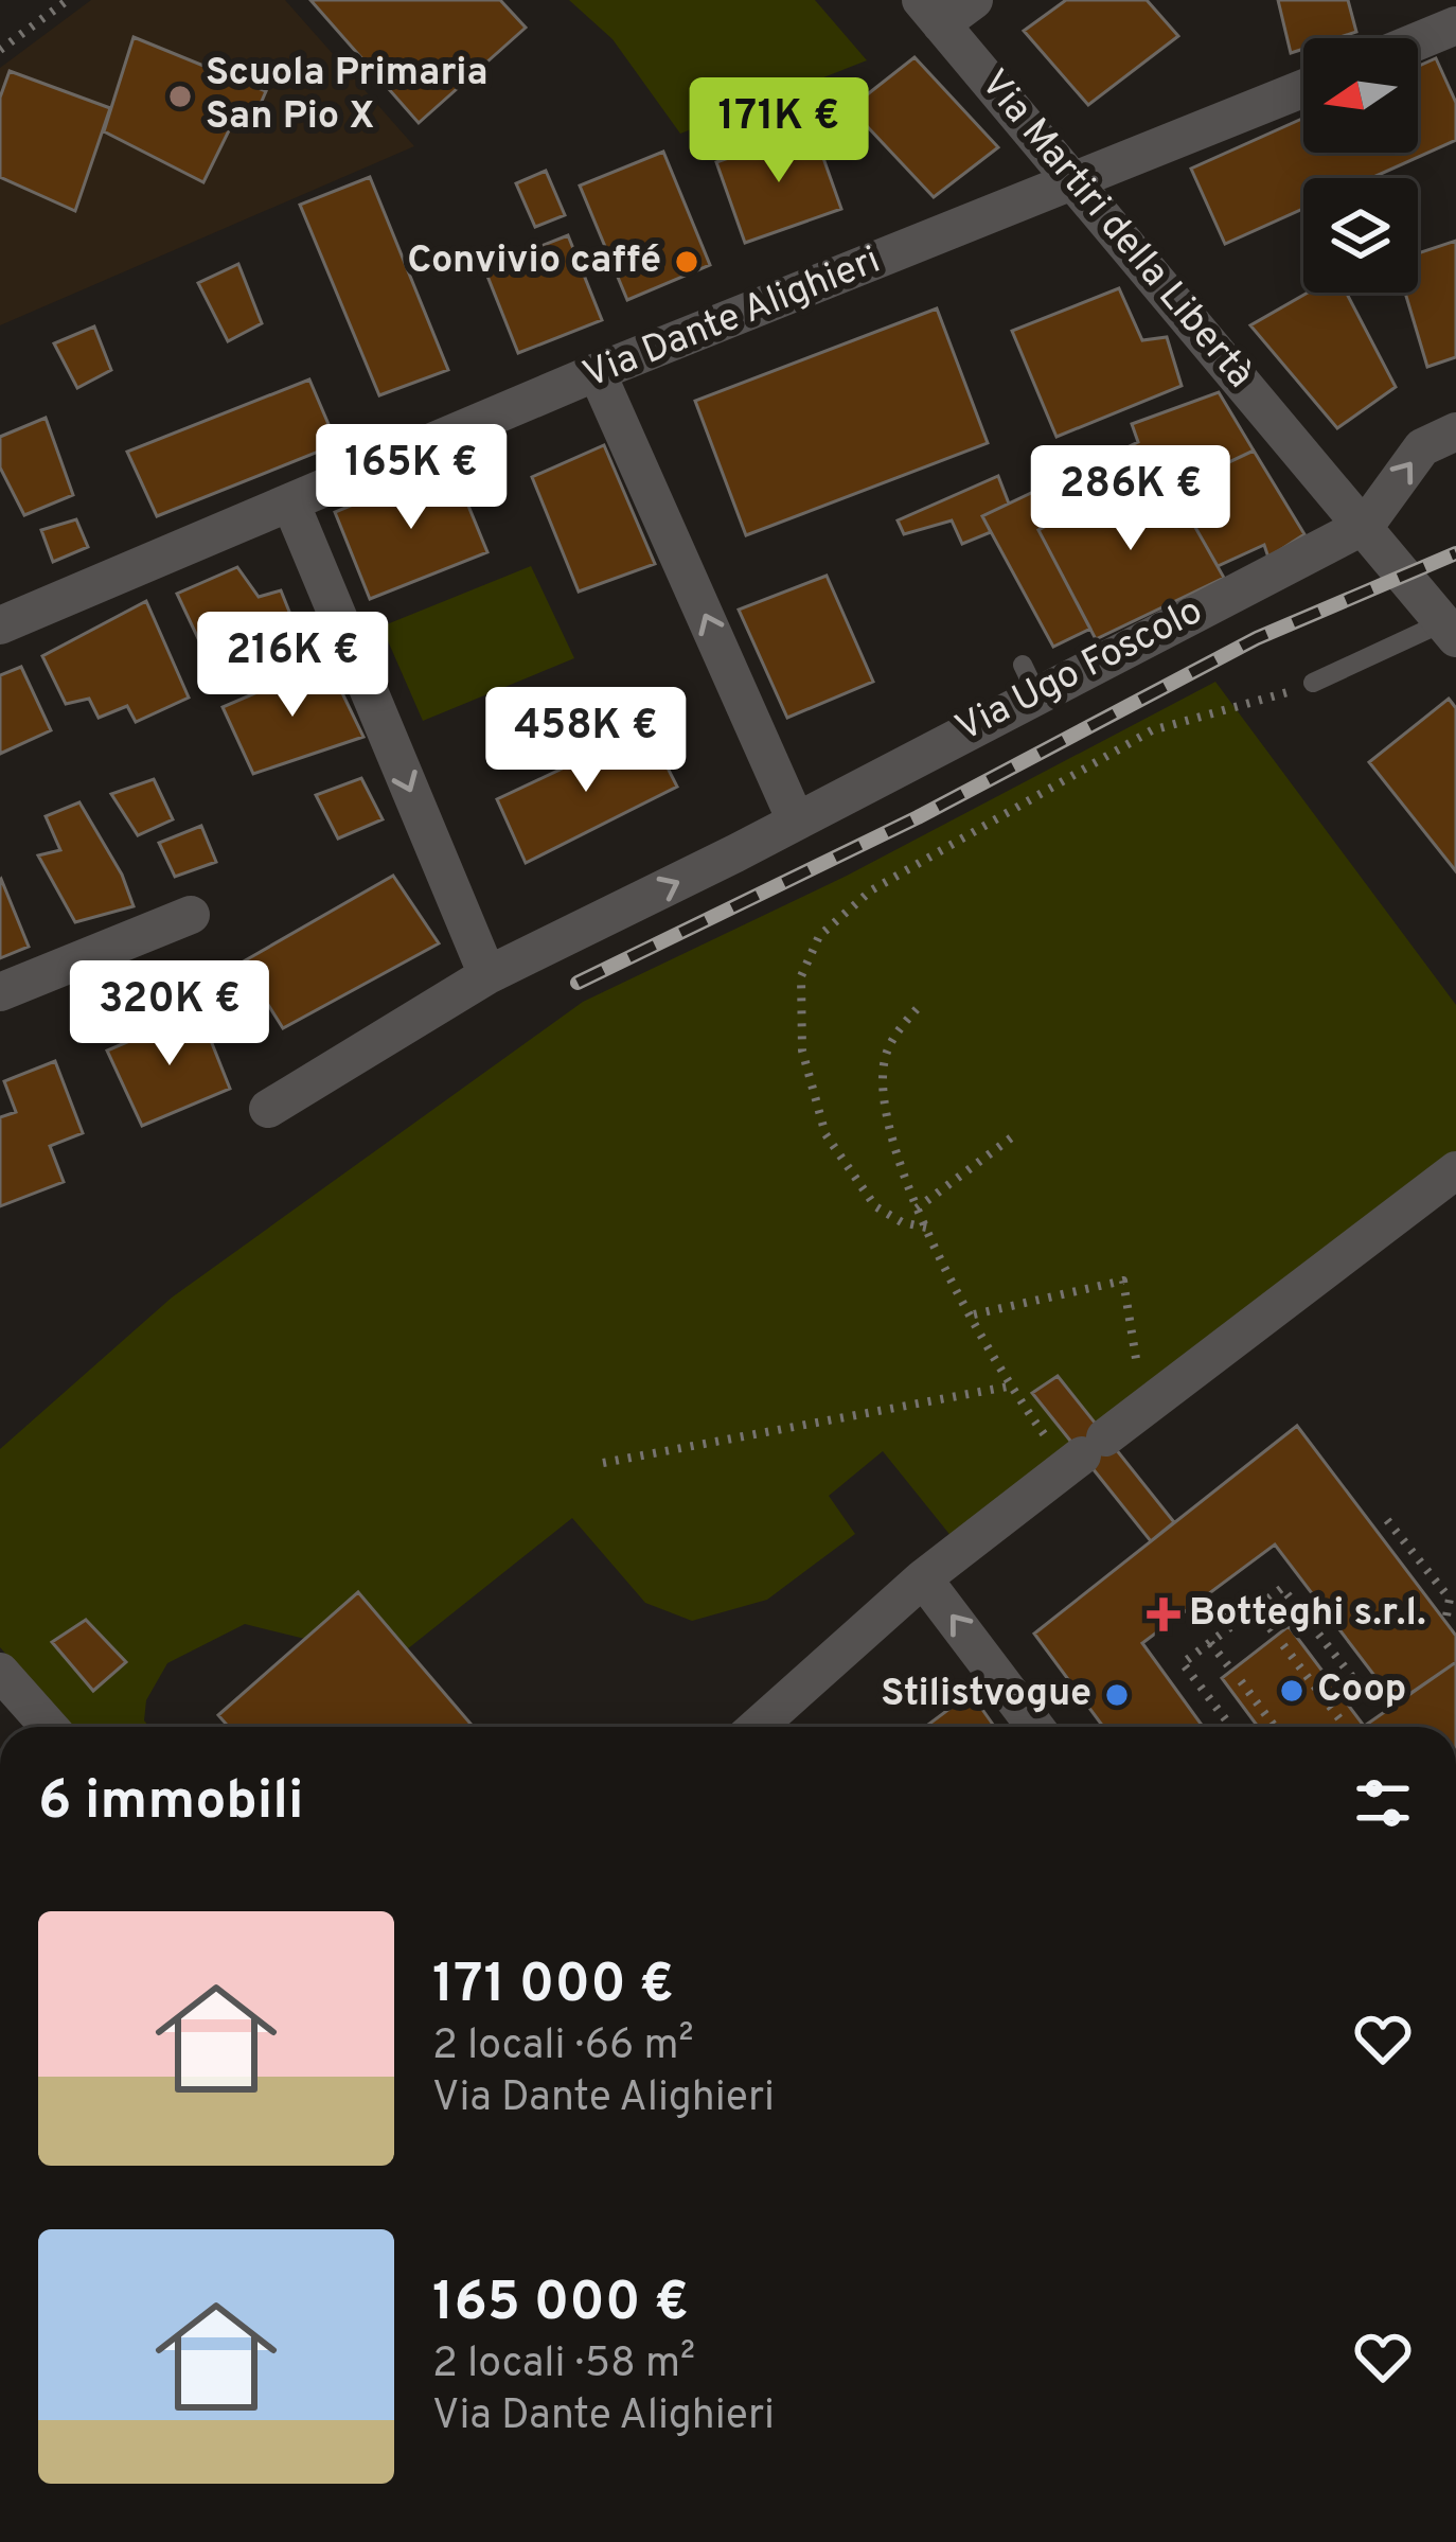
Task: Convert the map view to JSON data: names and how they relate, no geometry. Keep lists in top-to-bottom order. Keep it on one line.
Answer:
{"streets":{"street":["Via Martiri della Libertà","Via Dante Alighieri","Via Ugo Foscolo"]},"crossings":[["Via Martiri della Libertà","Via Dante Alighieri"],["Via Martiri della Libertà","Via Ugo Foscolo"]],"places":{"other":["Scuola Primaria San Pio X","Convivio caffé","Coop","Stilistvogue"],"health":["Botteghi s.r.l."]},"north":"left","page":{"price":["171K €","165K €","286K €","216K €","458K €","320K €"],"heading":"6 immobili","list":[{"name":"171 000 €","note":"2 locali · 66 m² · Via Dante Alighieri"},{"name":"165 000 €","note":"2 locali · 58 m² · Via Dante Alighieri"}]}}
